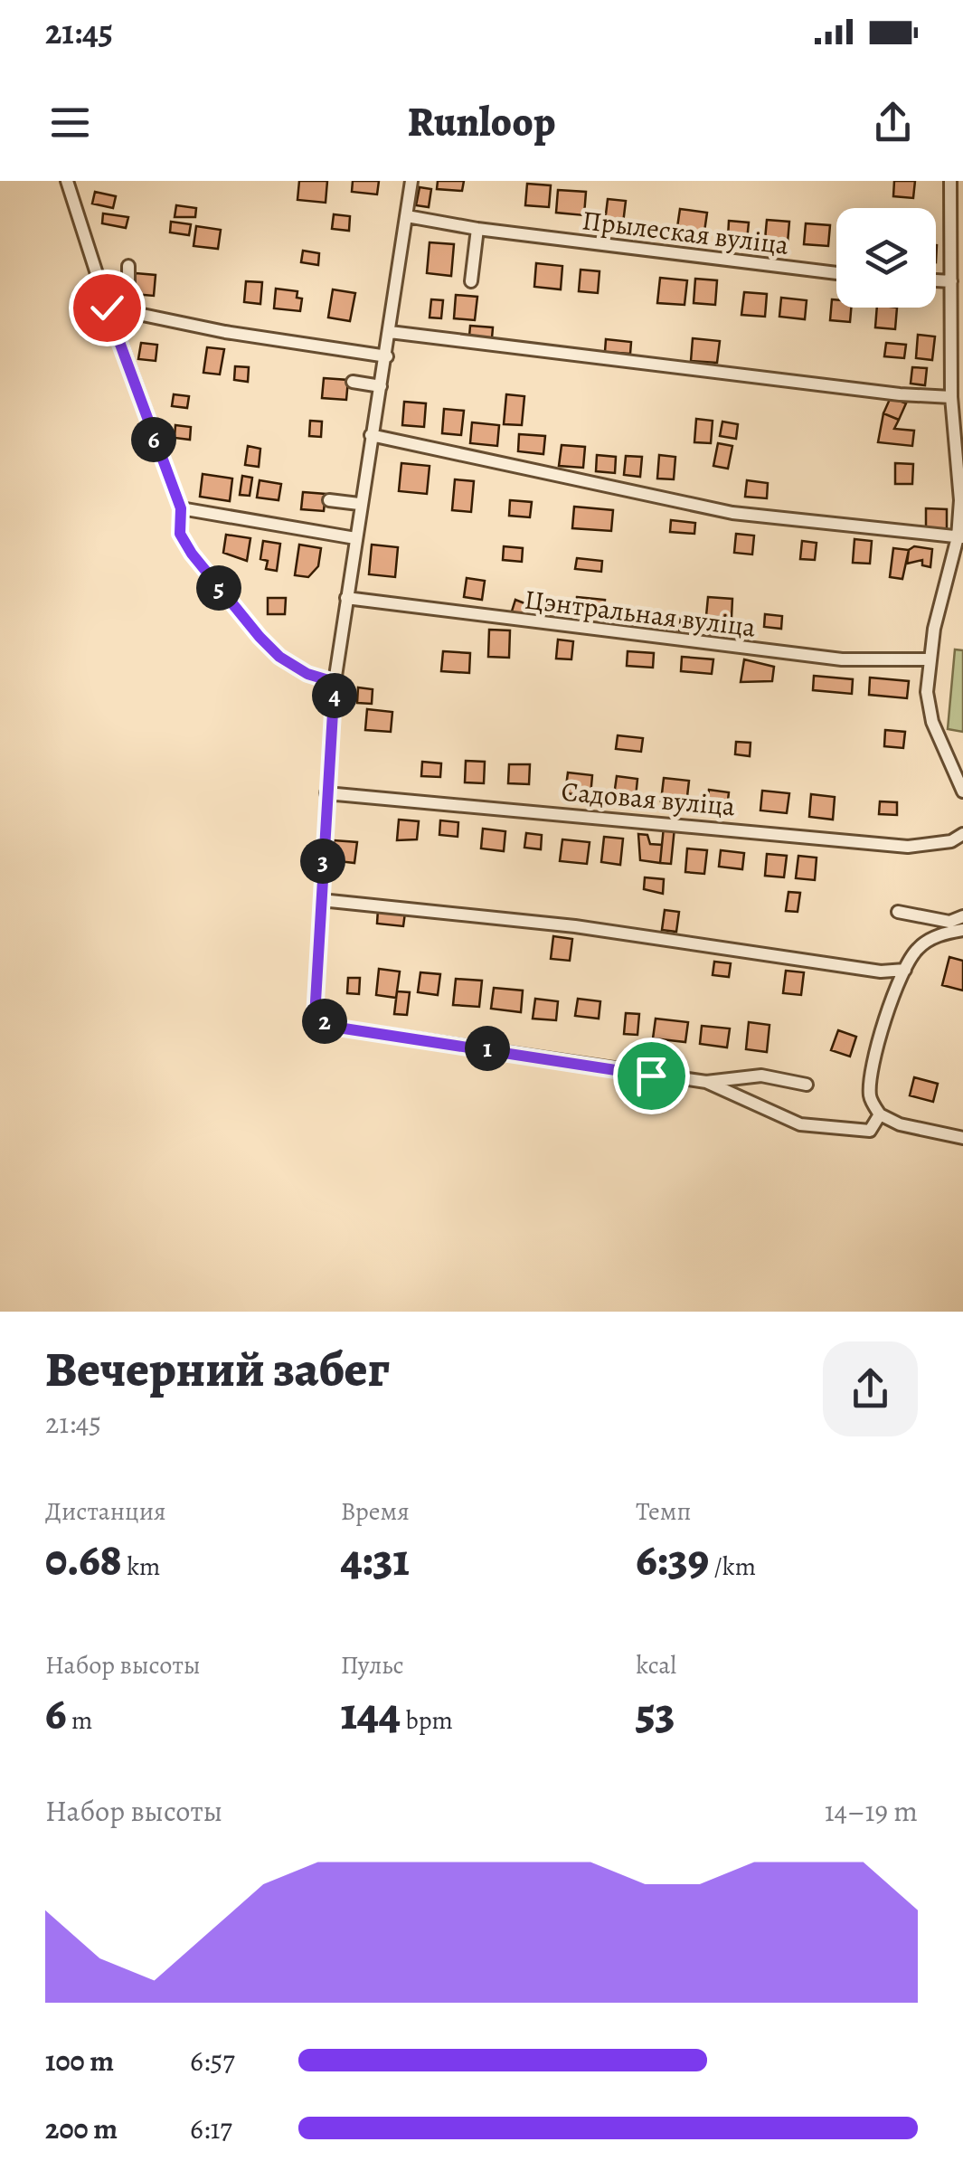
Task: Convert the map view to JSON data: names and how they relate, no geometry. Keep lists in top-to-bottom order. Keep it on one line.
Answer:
{"streets":{"street":["Прылеская вуліца","Цэнтральная вуліца","Садовая вуліца"]},"page":{"status":"21:45","header":"Runloop","pins":["6","5","4","3","2","1"],"heading":["Вечерний забег","21:45"],"stats":[["Дистанция","0.68 km"],["Время","4:31"],["Темп","6:39 /km"],["Набор высоты","6 m"],["Пульс","144 bpm"],["kcal","53"]],"chart":["Набор высоты","14–19 m"],"list":[{"name":"100 m","note":"6:57"},{"name":"200 m","note":"6:17"}]}}
